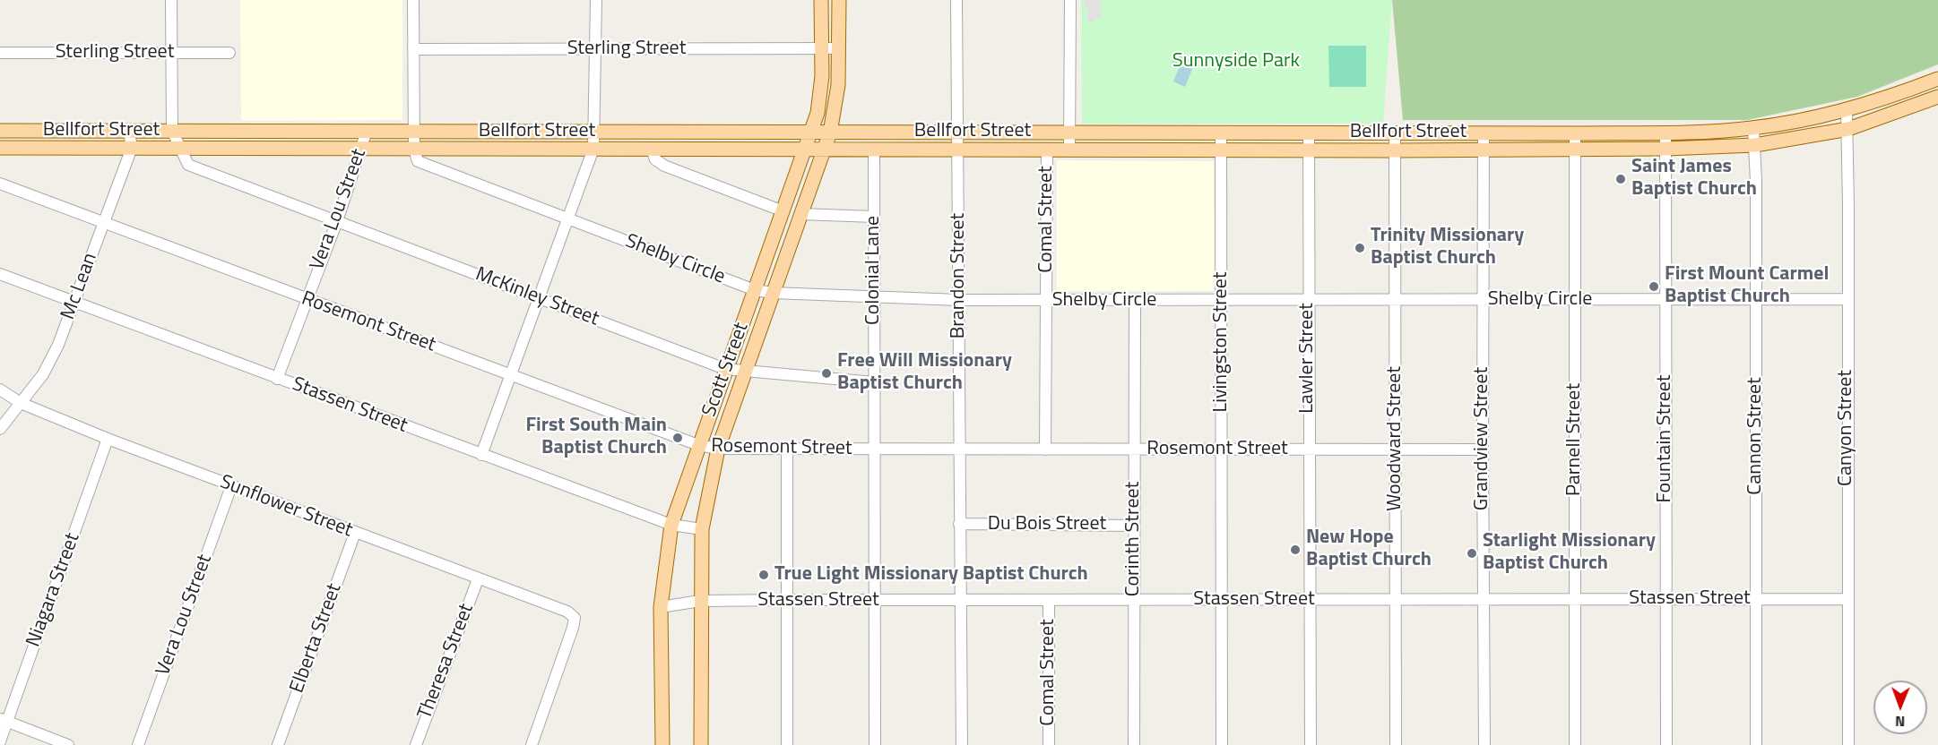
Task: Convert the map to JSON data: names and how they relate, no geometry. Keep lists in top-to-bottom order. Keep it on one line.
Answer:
{"streets":{"main road":["Bellfort Street","Scott Street"],"street":["Sterling Street","Vera Lou Street","Comal Street","Shelby Circle","Colonial Lane","Brandon Street","Mc Lean","McKinley Street","Rosemont Street","Livingston Street","Lawler Street","Stassen Street","Canyon Street","Cannon Street","Woodward Street","Grandview Street","Fountain Street","Parnell Street","Sunflower Street","Du Bois Street","Corinth Street","Niagara Street","Elberta Street","Theresa Street"]},"crossings":[["Sterling Street","Scott Street"],["Bellfort Street","Vera Lou Street"],["Bellfort Street","Comal Street"],["Bellfort Street","Shelby Circle"],["Bellfort Street","Colonial Lane"],["Bellfort Street","Brandon Street"],["Bellfort Street","Mc Lean"],["Bellfort Street","McKinley Street"],["Bellfort Street","Livingston Street"],["Bellfort Street","Lawler Street"],["Bellfort Street","Scott Street"],["Bellfort Street","Canyon Street"],["Bellfort Street","Cannon Street"],["Bellfort Street","Woodward Street"],["Bellfort Street","Grandview Street"],["Bellfort Street","Fountain Street"],["Bellfort Street","Parnell Street"],["Vera Lou Street","McKinley Street"],["Vera Lou Street","Rosemont Street"],["Vera Lou Street","Stassen Street"],["Vera Lou Street","Sunflower Street"],["Comal Street","Shelby Circle"],["Comal Street","Rosemont Street"],["Comal Street","Stassen Street"],["Shelby Circle","Colonial Lane"],["Shelby Circle","Brandon Street"],["Shelby Circle","Livingston Street"],["Shelby Circle","Lawler Street"],["Shelby Circle","Scott Street"],["Shelby Circle","Canyon Street"],["Shelby Circle","Cannon Street"],["Shelby Circle","Woodward Street"],["Shelby Circle","Grandview Street"],["Shelby Circle","Fountain Street"],["Shelby Circle","Parnell Street"],["Shelby Circle","Corinth Street"],["Colonial Lane","McKinley Street"],["Colonial Lane","Rosemont Street"],["Colonial Lane","Stassen Street"],["Brandon Street","Rosemont Street"],["Brandon Street","Stassen Street"],["Brandon Street","Du Bois Street"],["Mc Lean","Rosemont Street"],["Mc Lean","Stassen Street"],["Mc Lean","Sunflower Street"],["McKinley Street","Scott Street"],["Rosemont Street","Livingston Street"],["Rosemont Street","Lawler Street"],["Rosemont Street","Scott Street"],["Rosemont Street","Woodward Street"],["Rosemont Street","Grandview Street"],["Rosemont Street","Corinth Street"],["Livingston Street","Stassen Street"],["Lawler Street","Stassen Street"],["Scott Street","Stassen Street"],["Stassen Street","Canyon Street"],["Stassen Street","Cannon Street"],["Stassen Street","Woodward Street"],["Stassen Street","Grandview Street"],["Stassen Street","Fountain Street"],["Stassen Street","Parnell Street"],["Stassen Street","Corinth Street"],["Sunflower Street","Niagara Street"],["Sunflower Street","Elberta Street"],["Sunflower Street","Theresa Street"],["Du Bois Street","Corinth Street"]],"parks":["Sunnyside Park"],"places":["Saint James Baptist Church","Trinity Missionary Baptist Church","First Mount Carmel Baptist Church","Free Will Missionary Baptist Church","First South Main Baptist Church","New Hope Baptist Church","Starlight Missionary Baptist Church","True Light Missionary Baptist Church"],"north":"bottom"}
